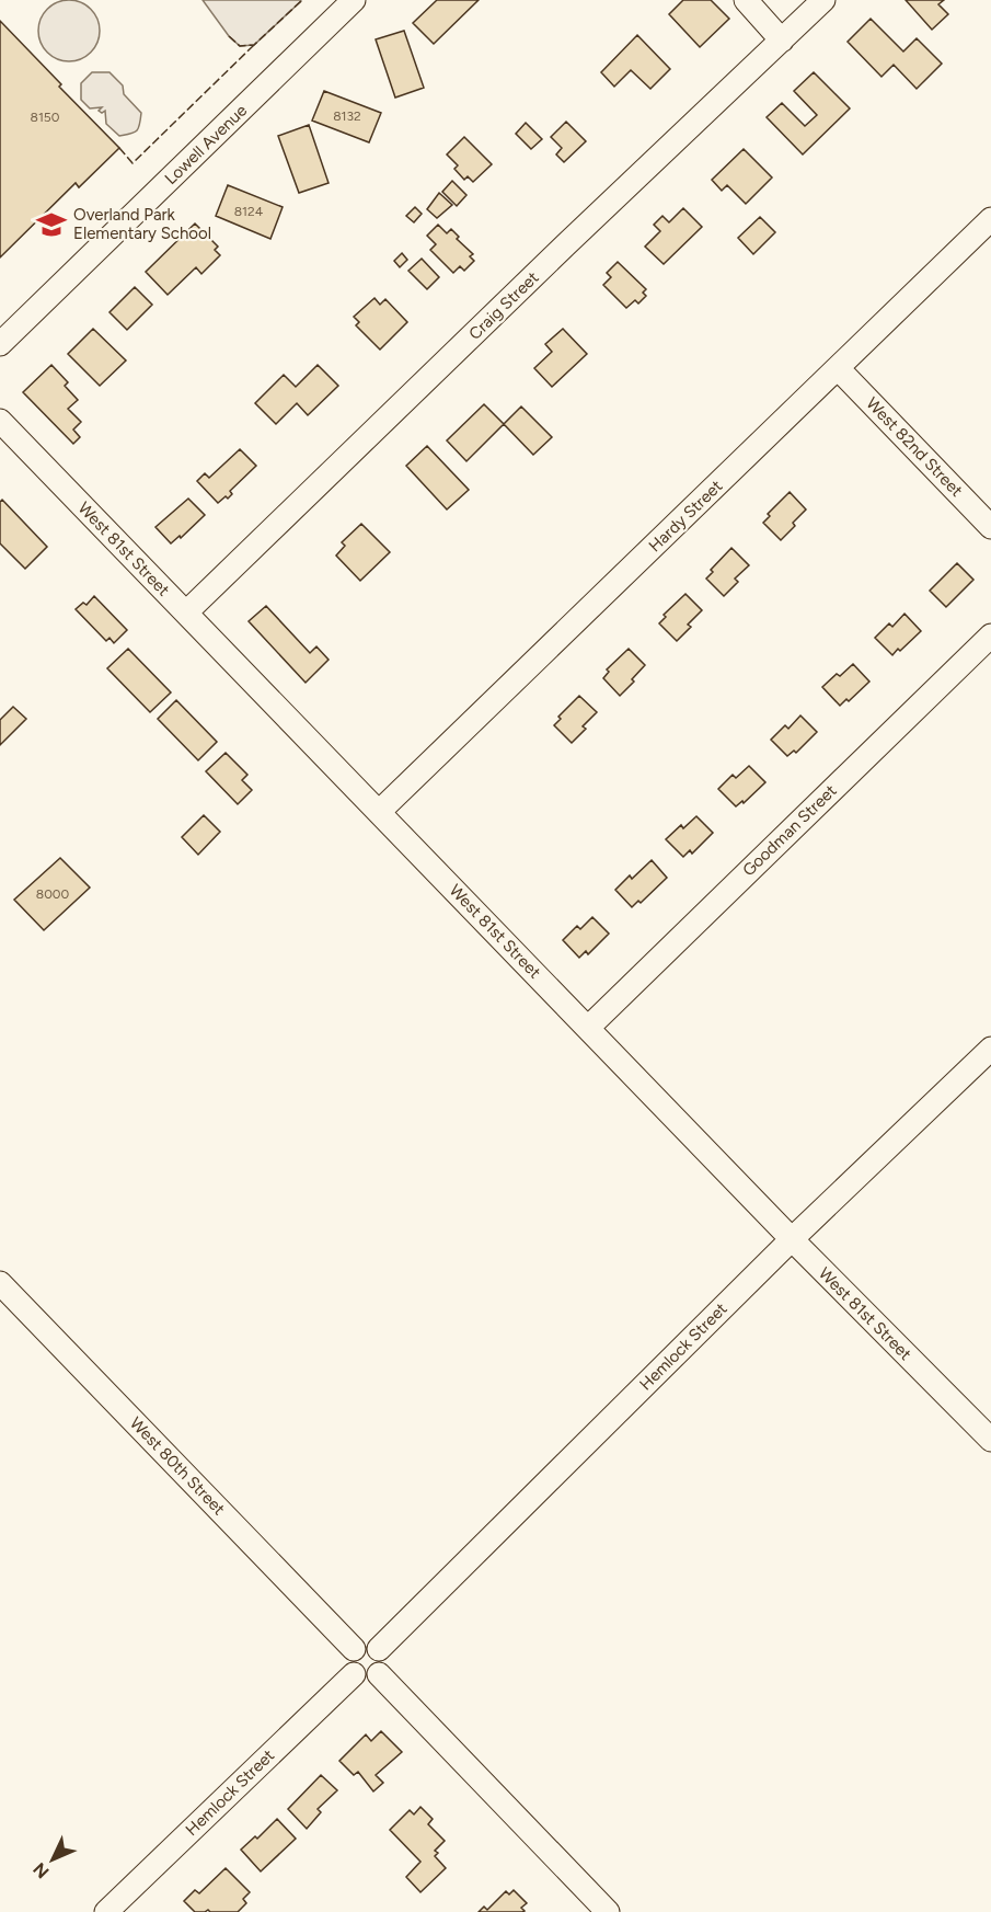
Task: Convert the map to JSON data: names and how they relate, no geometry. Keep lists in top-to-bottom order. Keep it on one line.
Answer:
{"streets":{"street":["Lowell Avenue","Craig Street","West 82nd Street","Hardy Street","West 81st Street","Goodman Street","Hemlock Street","West 80th Street"]},"crossings":[["Craig Street","West 81st Street"],["West 82nd Street","Hardy Street"],["Hardy Street","West 81st Street"],["West 81st Street","Goodman Street"],["West 81st Street","Hemlock Street"],["Hemlock Street","West 80th Street"]],"places":{"school or university":["Overland Park Elementary School"]},"house_numbers":["8132","8150","8124","8000"],"north":"bottom left"}
